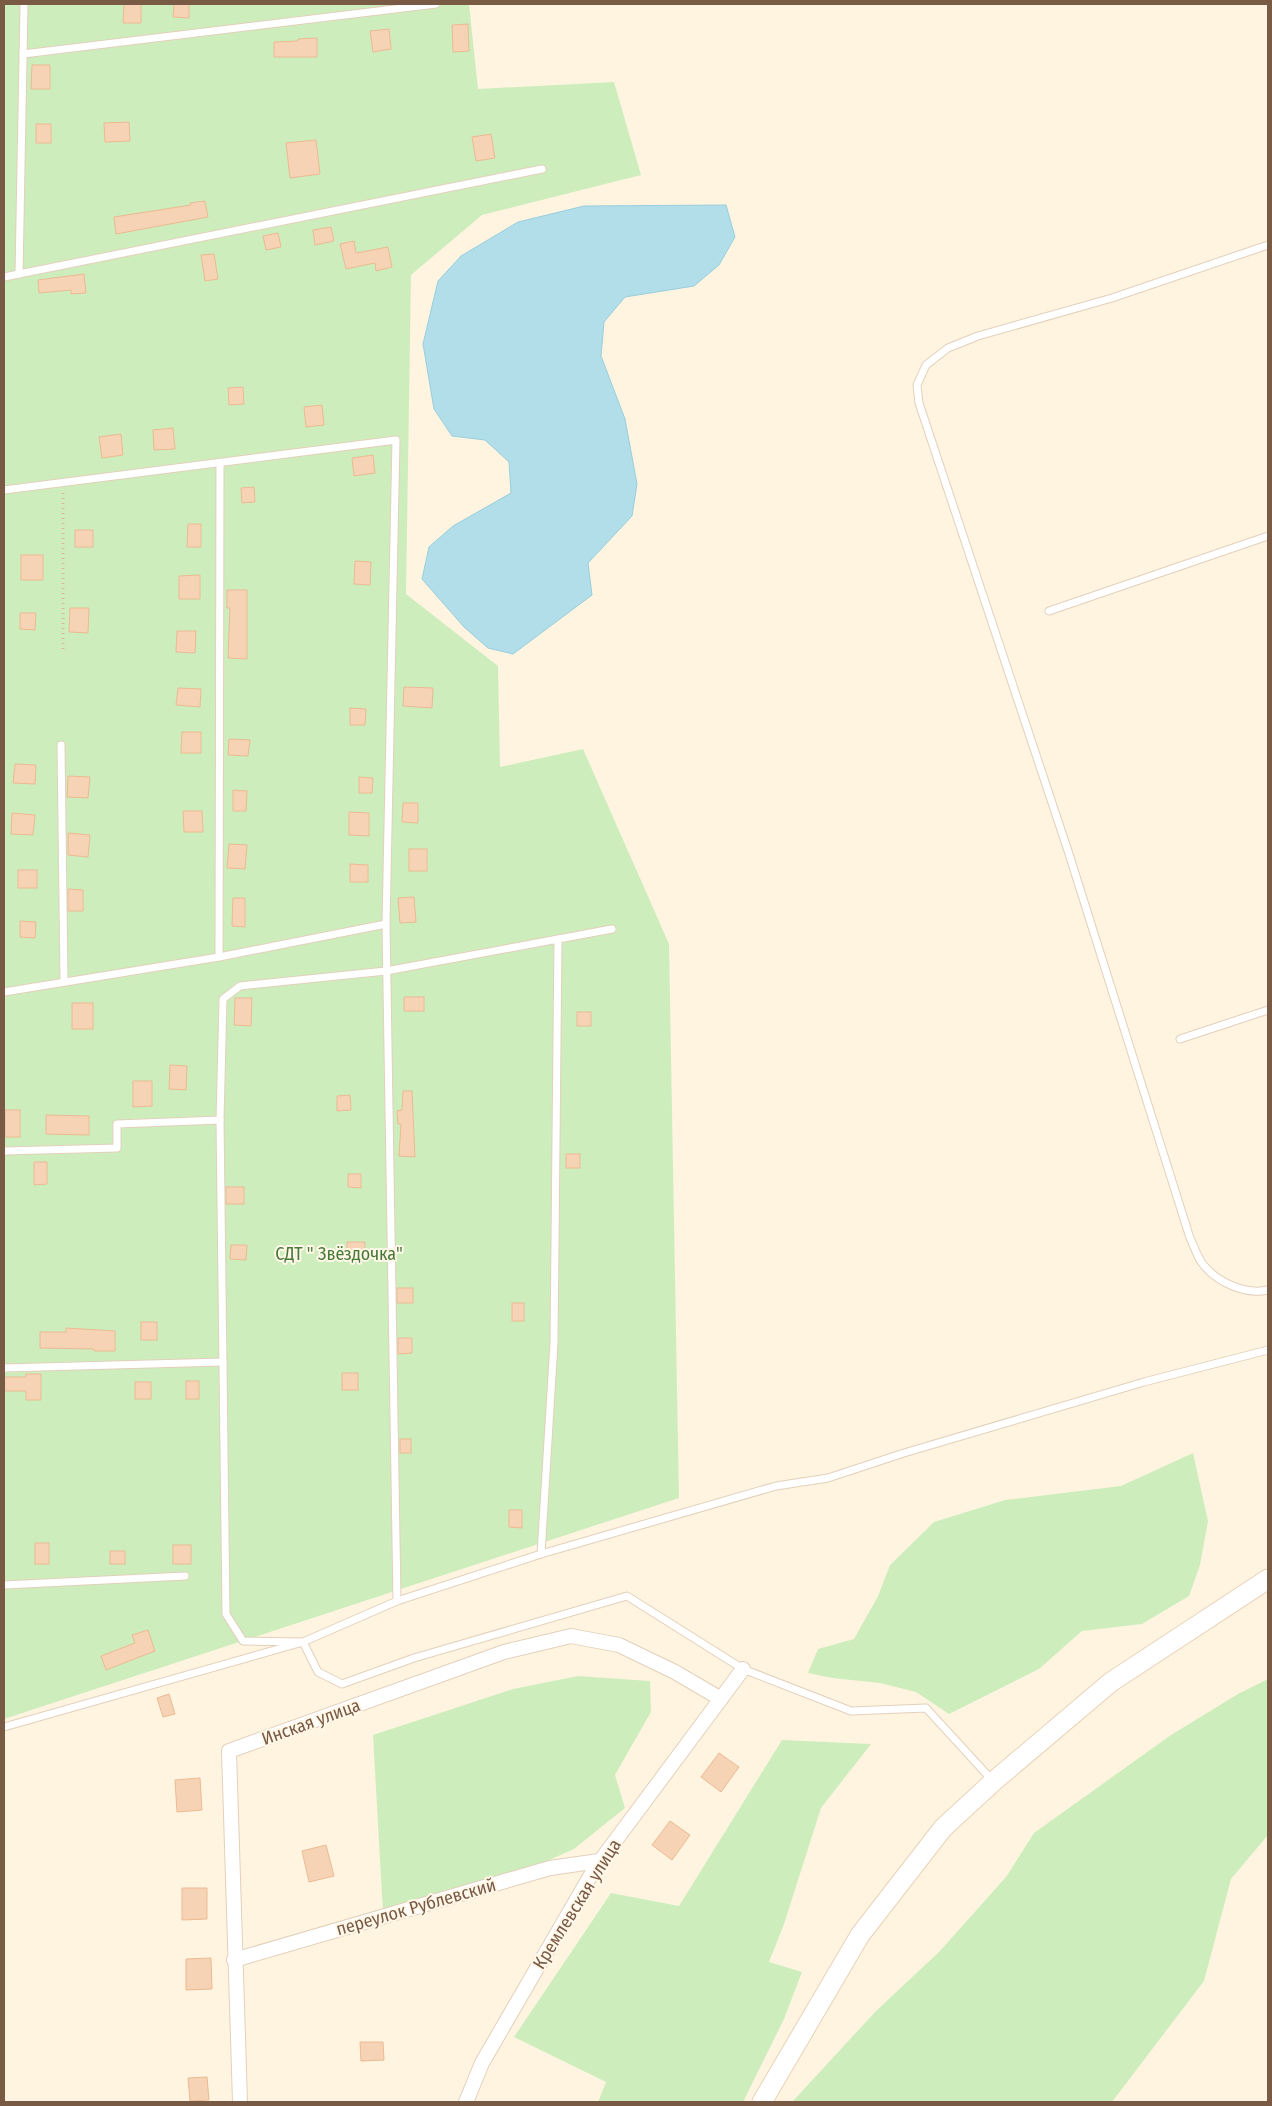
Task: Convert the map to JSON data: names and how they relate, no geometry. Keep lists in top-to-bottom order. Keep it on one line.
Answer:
{"streets":{"street":["Инская улица","Кремлевская улица","переулок Рублевский"]},"crossings":[["Инская улица","Кремлевская улица"],["Инская улица","переулок Рублевский"],["Кремлевская улица","переулок Рублевский"]],"parks":["СДТ \" Звёздочка\""]}
